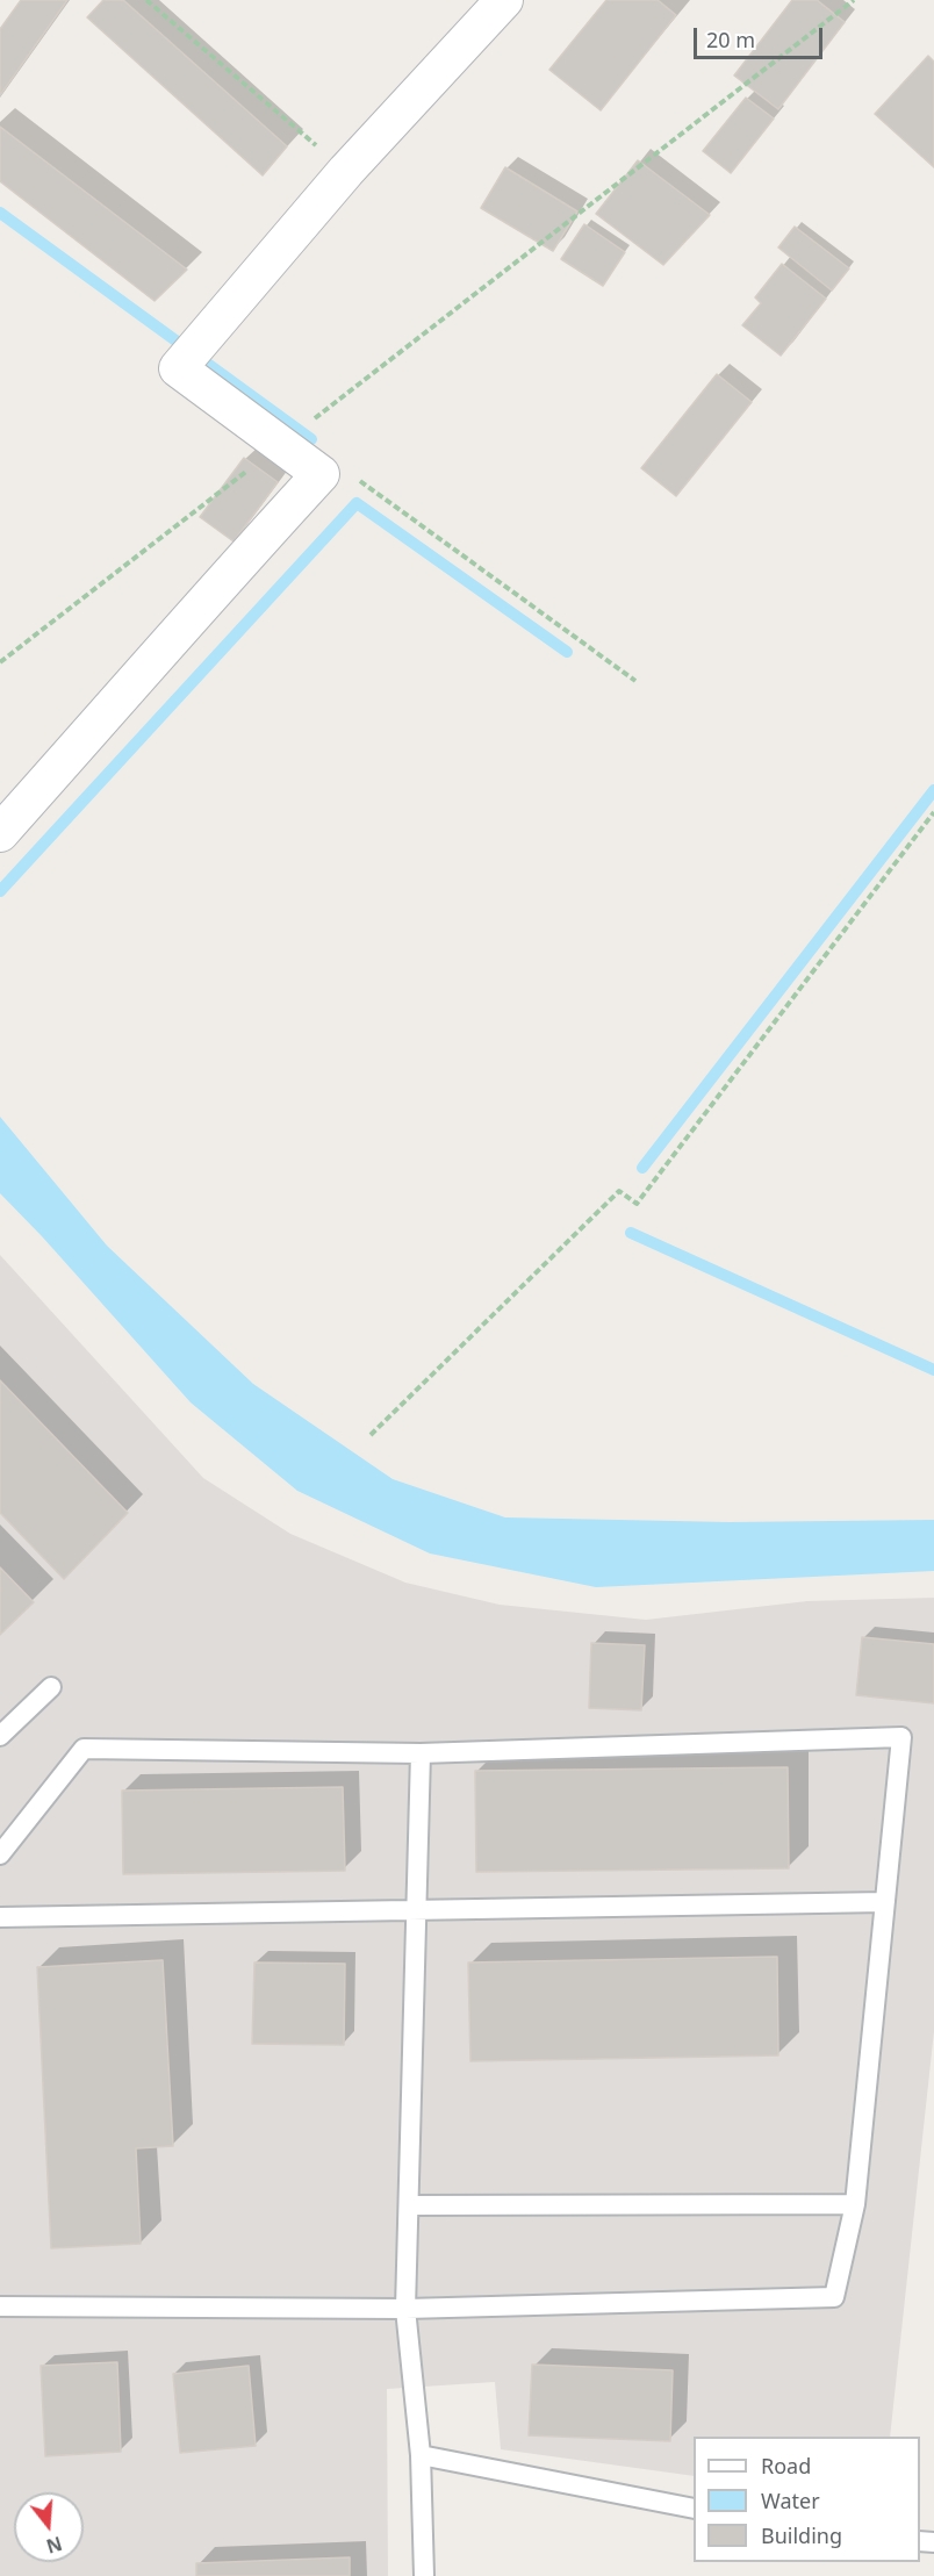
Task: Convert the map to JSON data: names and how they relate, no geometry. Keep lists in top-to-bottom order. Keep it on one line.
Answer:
{"legend":["Road","Water","Building"],"scale_bar":"20 m","north":"bottom"}
